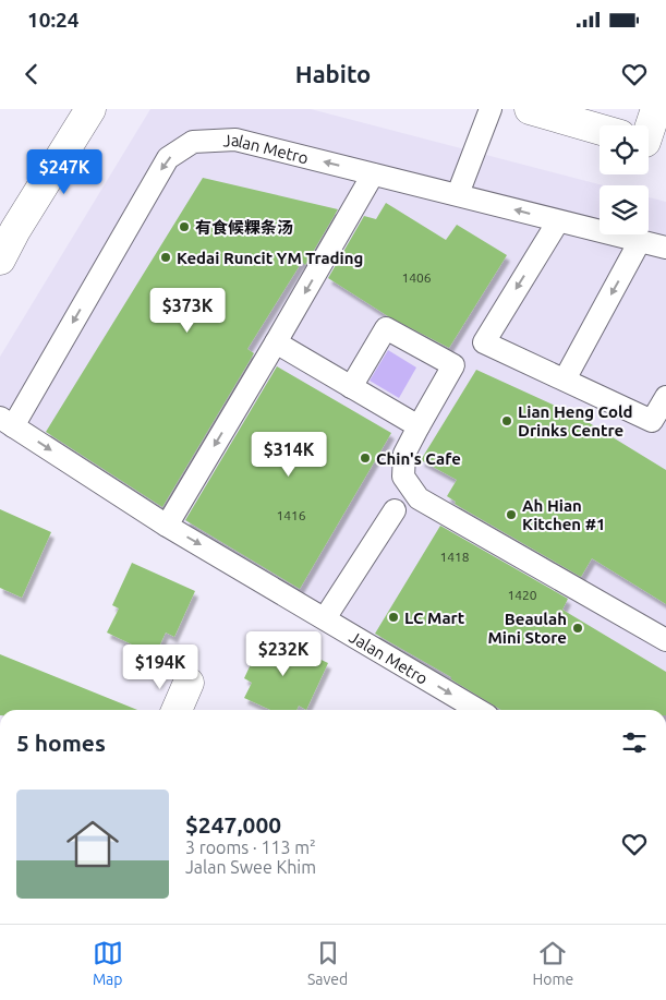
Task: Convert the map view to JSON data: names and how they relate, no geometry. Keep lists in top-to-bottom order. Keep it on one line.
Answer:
{"streets":{"lane":["Jalan Metro"]},"places":["有食候粿条汤","Kedai Runcit YM Trading","Lian Heng Cold Drinks Centre","Chin's Cafe","Ah Hian Kitchen #1","LC Mart","Beaulah Mini Store"],"house_numbers":["1406","1416","1418","1420"],"page":{"status":"10:24","header":"Habito","price":["$247K","$373K","$314K","$232K","$194K"],"heading":"5 homes","list":[{"name":"$247,000","note":"3 rooms · 113 m² · Jalan Swee Khim"}],"tabs":["Map","Saved","Home"]}}
